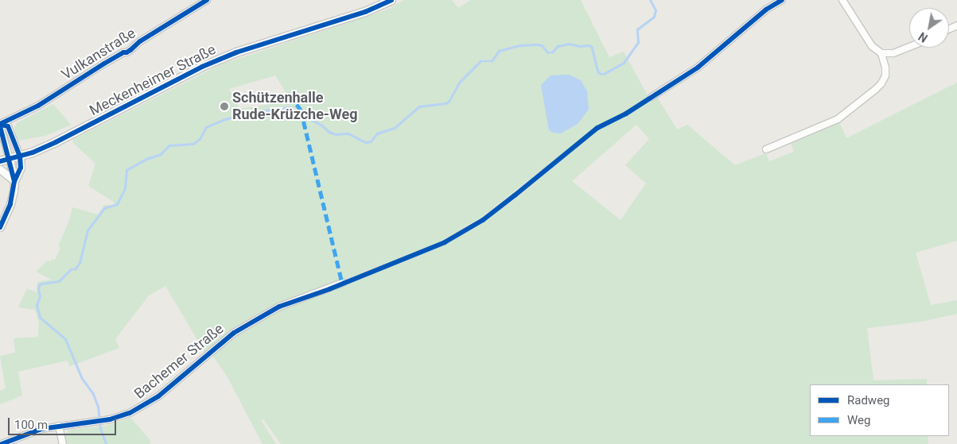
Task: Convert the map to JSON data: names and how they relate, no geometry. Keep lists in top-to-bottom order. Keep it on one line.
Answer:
{"streets":{"main road":["Meckenheimer Straße"],"street":["Vulkanstraße","Bachemer Straße"]},"places":["Schützenhalle Rude-Krüzche-Weg"],"legend":["Radweg","Weg"],"scale_bar":"100 m","north":"bottom left"}
